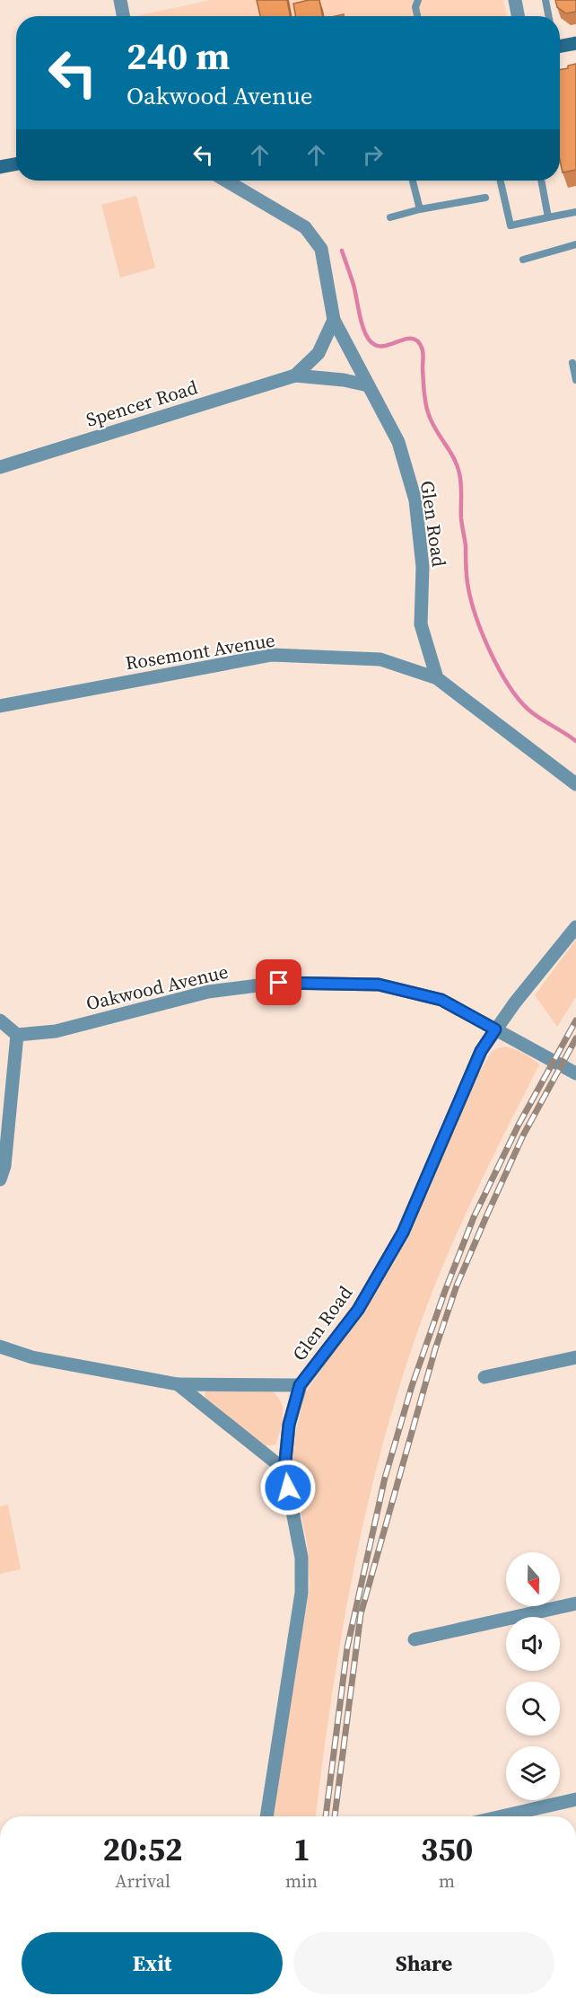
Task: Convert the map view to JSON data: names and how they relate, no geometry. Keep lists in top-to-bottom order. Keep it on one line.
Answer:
{"streets":{"street":["Spencer Road","Glen Road","Rosemont Avenue","Oakwood Avenue"]},"crossings":[["Spencer Road","Glen Road"],["Glen Road","Rosemont Avenue"],["Glen Road","Oakwood Avenue"]],"north":"bottom","page":{"turn":["240 m","Oakwood Avenue"],"eta":["20:52","Arrival","1","min","350","m"],"buttons":["Exit","Share"]}}
